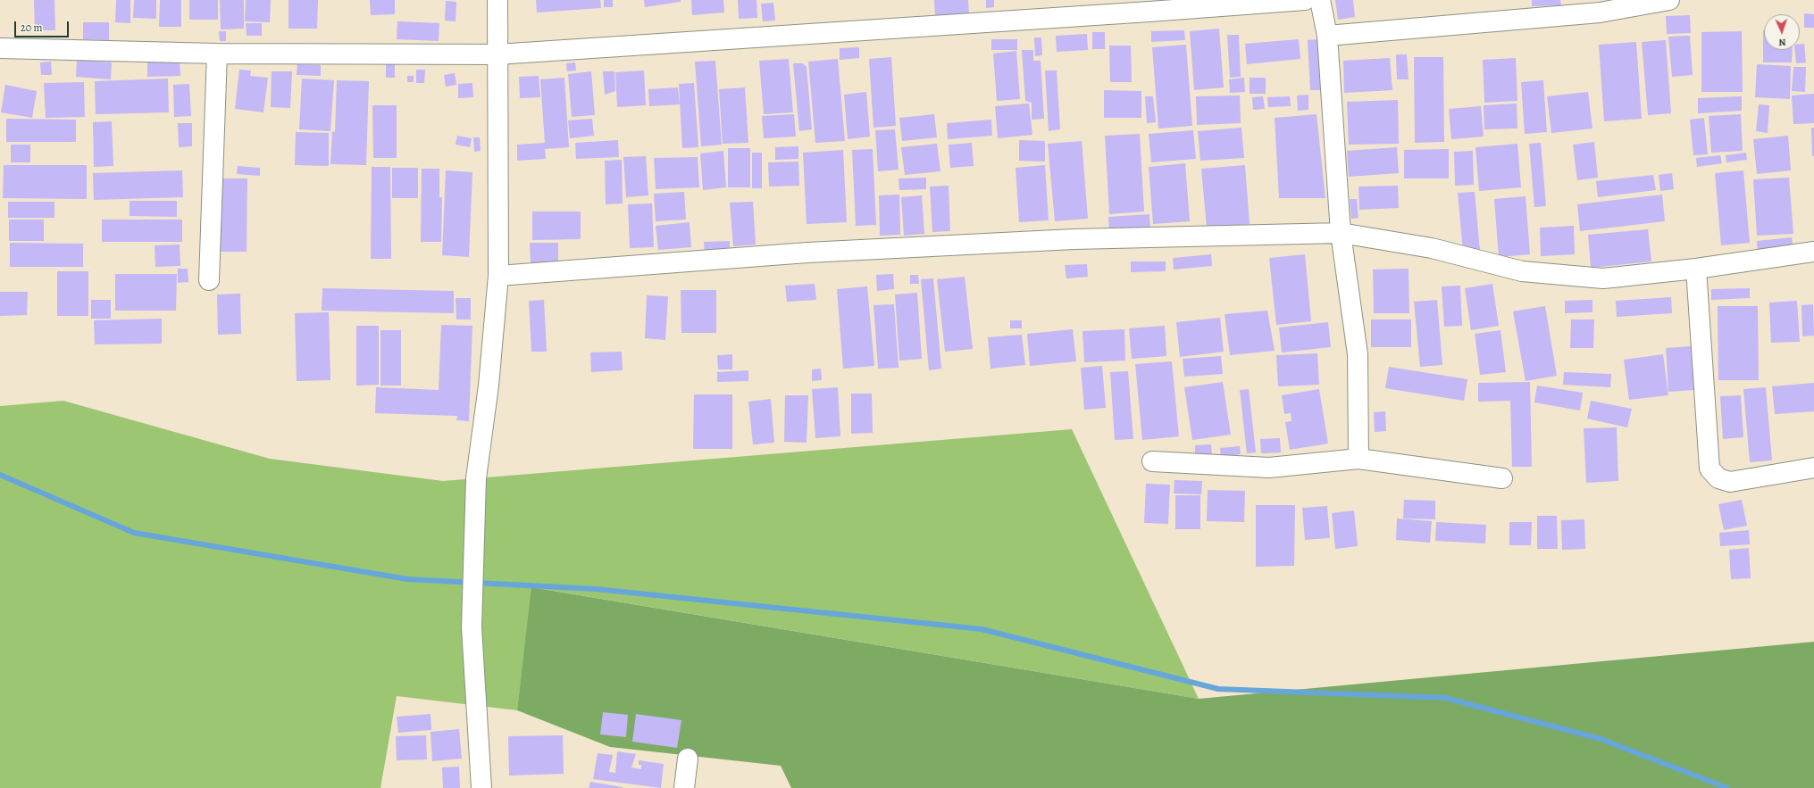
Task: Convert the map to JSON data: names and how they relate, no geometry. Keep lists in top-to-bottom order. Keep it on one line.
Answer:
{"scale_bar":"20 m","north":"bottom"}
